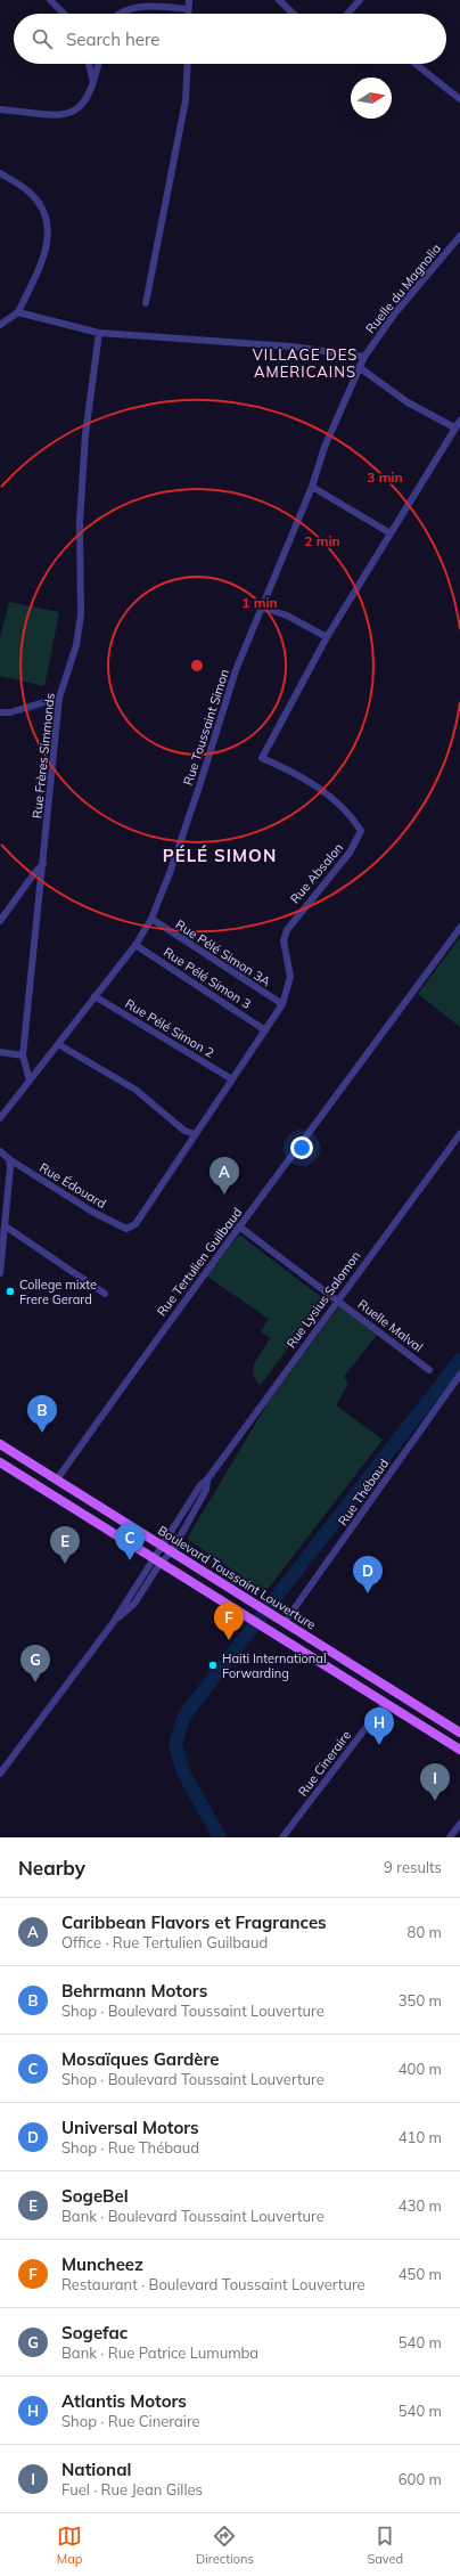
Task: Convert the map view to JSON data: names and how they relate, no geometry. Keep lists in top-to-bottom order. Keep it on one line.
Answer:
{"streets":{"main road":["Boulevard Toussaint Louverture"],"street":["Ruelle du Magnolia","Rue Toussaint Simon","Rue Frères Simmonds","Rue Absalon","Rue Pélé Simon 3A","Rue Pélé Simon 3","Rue Pélé Simon 2","Rue Édouard","Rue Tertulien Guilbaud","Rue Lysius Salomon","Ruelle Malval","Rue Thébaud","Rue Cineraire"]},"crossings":[["Ruelle du Magnolia","Rue Toussaint Simon"],["Rue Toussaint Simon","Rue Frères Simmonds"],["Rue Toussaint Simon","Rue Pélé Simon 3A"],["Rue Toussaint Simon","Rue Pélé Simon 3"],["Rue Toussaint Simon","Rue Pélé Simon 2"],["Rue Absalon","Rue Pélé Simon 3A"],["Rue Absalon","Rue Pélé Simon 3"],["Rue Absalon","Rue Pélé Simon 2"],["Rue Absalon","Rue Édouard"],["Rue Tertulien Guilbaud","Ruelle Malval"],["Rue Tertulien Guilbaud","Boulevard Toussaint Louverture"],["Rue Lysius Salomon","Ruelle Malval"],["Rue Lysius Salomon","Boulevard Toussaint Louverture"],["Rue Thébaud","Boulevard Toussaint Louverture"]],"districts":["VILLAGE DES AMERICAINS","PÉLÉ SIMON"],"places":["College mixte Frere Gerard","Haiti International Forwarding"],"north":"right","page":{"search":"Search here","pins":["A","B","C","E","D","F","G","H","I"],"heading":["Nearby","9 results"],"list":[{"mark":"A","name":"Caribbean Flavors et Fragrances","note":"Office · Rue Tertulien Guilbaud","value":"80 m"},{"mark":"B","name":"Behrmann Motors","note":"Shop · Boulevard Toussaint Louverture","value":"350 m"},{"mark":"C","name":"Mosaïques Gardère","note":"Shop · Boulevard Toussaint Louverture","value":"400 m"},{"mark":"D","name":"Universal Motors","note":"Shop · Rue Thébaud","value":"410 m"},{"mark":"E","name":"SogeBel","note":"Bank · Boulevard Toussaint Louverture","value":"430 m"},{"mark":"F","name":"Muncheez","note":"Restaurant · Boulevard Toussaint Louverture","value":"450 m"},{"mark":"G","name":"Sogefac","note":"Bank · Rue Patrice Lumumba","value":"540 m"},{"mark":"H","name":"Atlantis Motors","note":"Shop · Rue Cineraire","value":"540 m"},{"mark":"I","name":"National","note":"Fuel · Rue Jean Gilles","value":"600 m"}],"nav":["Map","Directions","Saved"]},"rings":["3 min","2 min","1 min"]}
